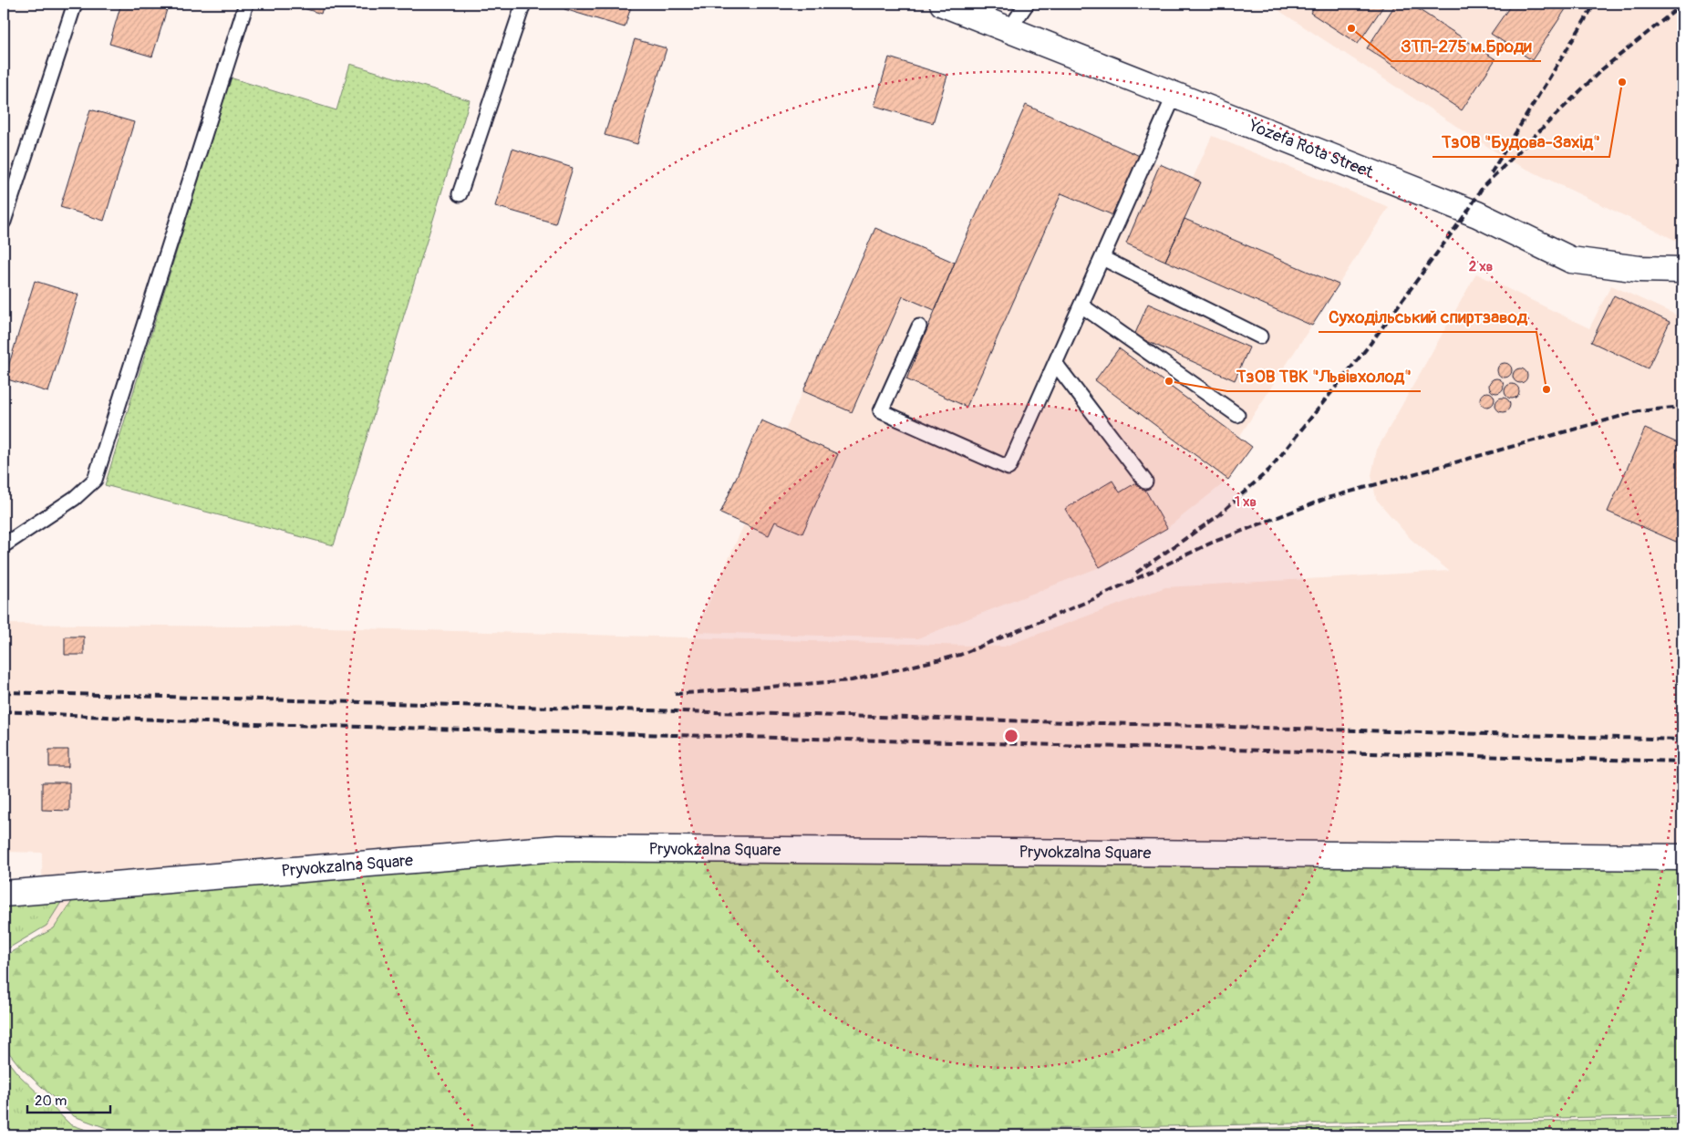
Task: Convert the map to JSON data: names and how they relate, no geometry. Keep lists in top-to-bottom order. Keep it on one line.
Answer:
{"streets":{"street":["Yozefa Rota Street","Pryvokzalna Square"]},"places":["ЗТП-275 м.Броди","ТзОВ \"Будова-Захід\"","ТзОВ ТВК \"Львівхолод\"","Суходільський спиртзавод"],"scale_bar":"20 m","rings":["2 хв","1 хв"]}
